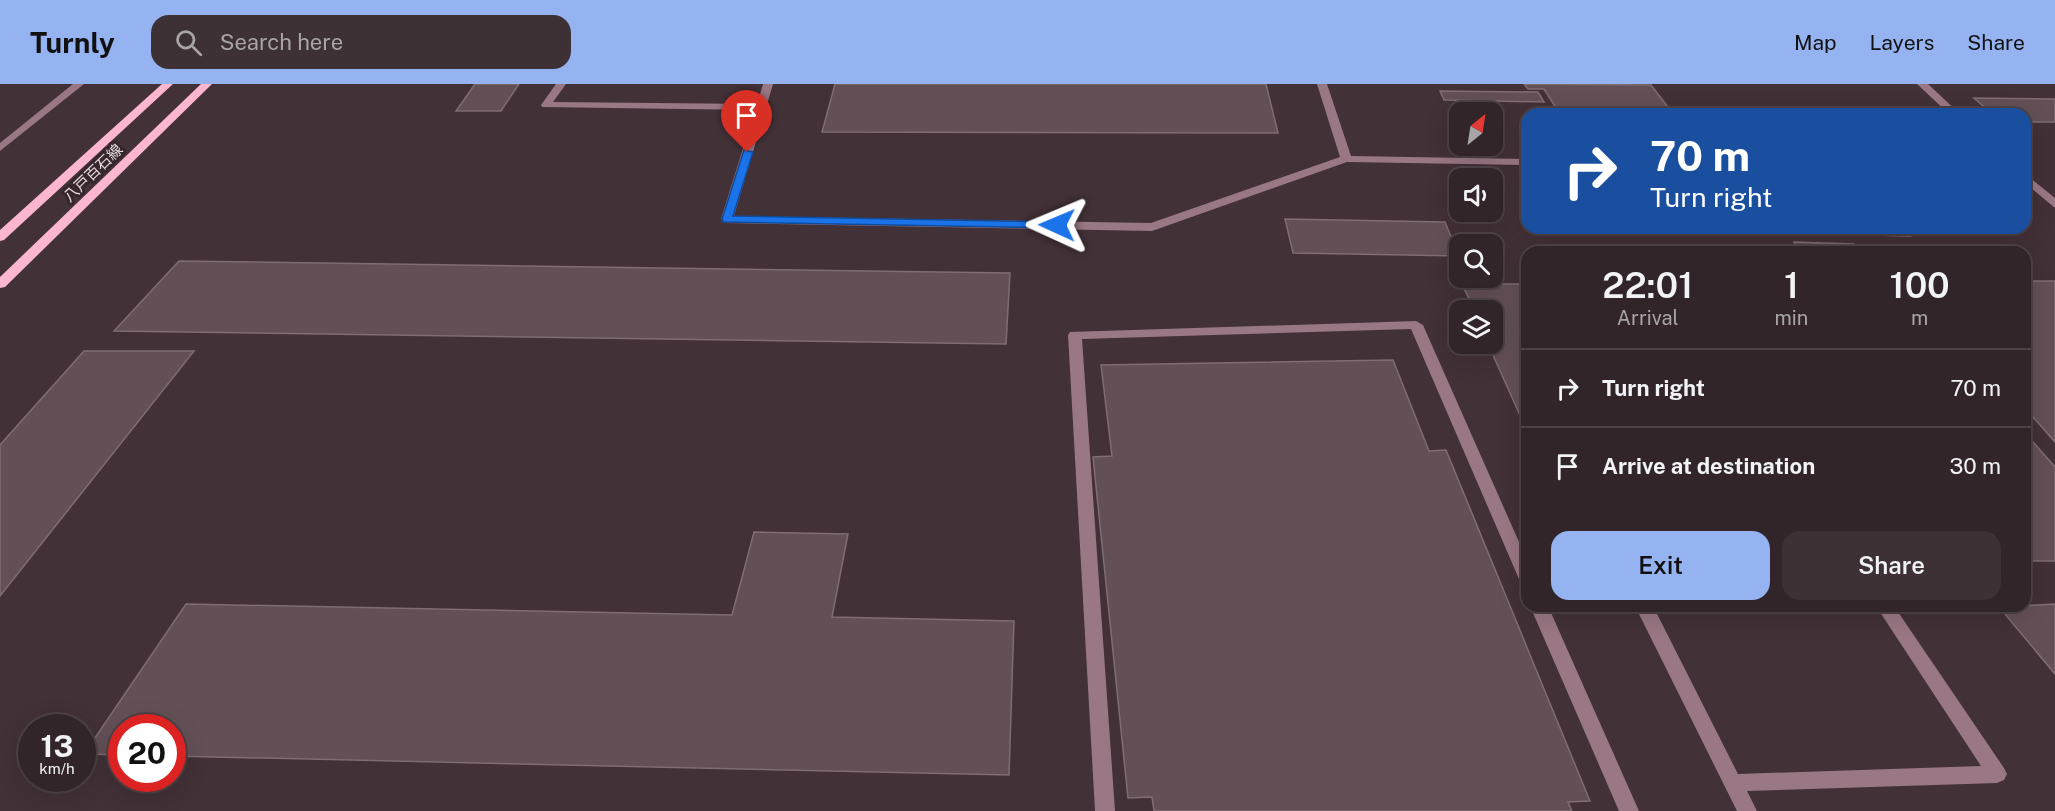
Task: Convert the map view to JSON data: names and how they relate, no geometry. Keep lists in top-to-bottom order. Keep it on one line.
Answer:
{"streets":{"main road":["八戸百石線"]},"north":"top right","page":{"header":"Turnly","search":"Search here","nav":["Map","Layers","Share"],"turn":["70 m","Turn right"],"eta":["22:01","Arrival","1","min","100","m"],"list":[{"name":"Turn right","value":"70 m"},{"name":"Arrive at destination","value":"30 m"}],"buttons":["Exit","Share"],"speed":"13 km/h","limit":"20"}}
